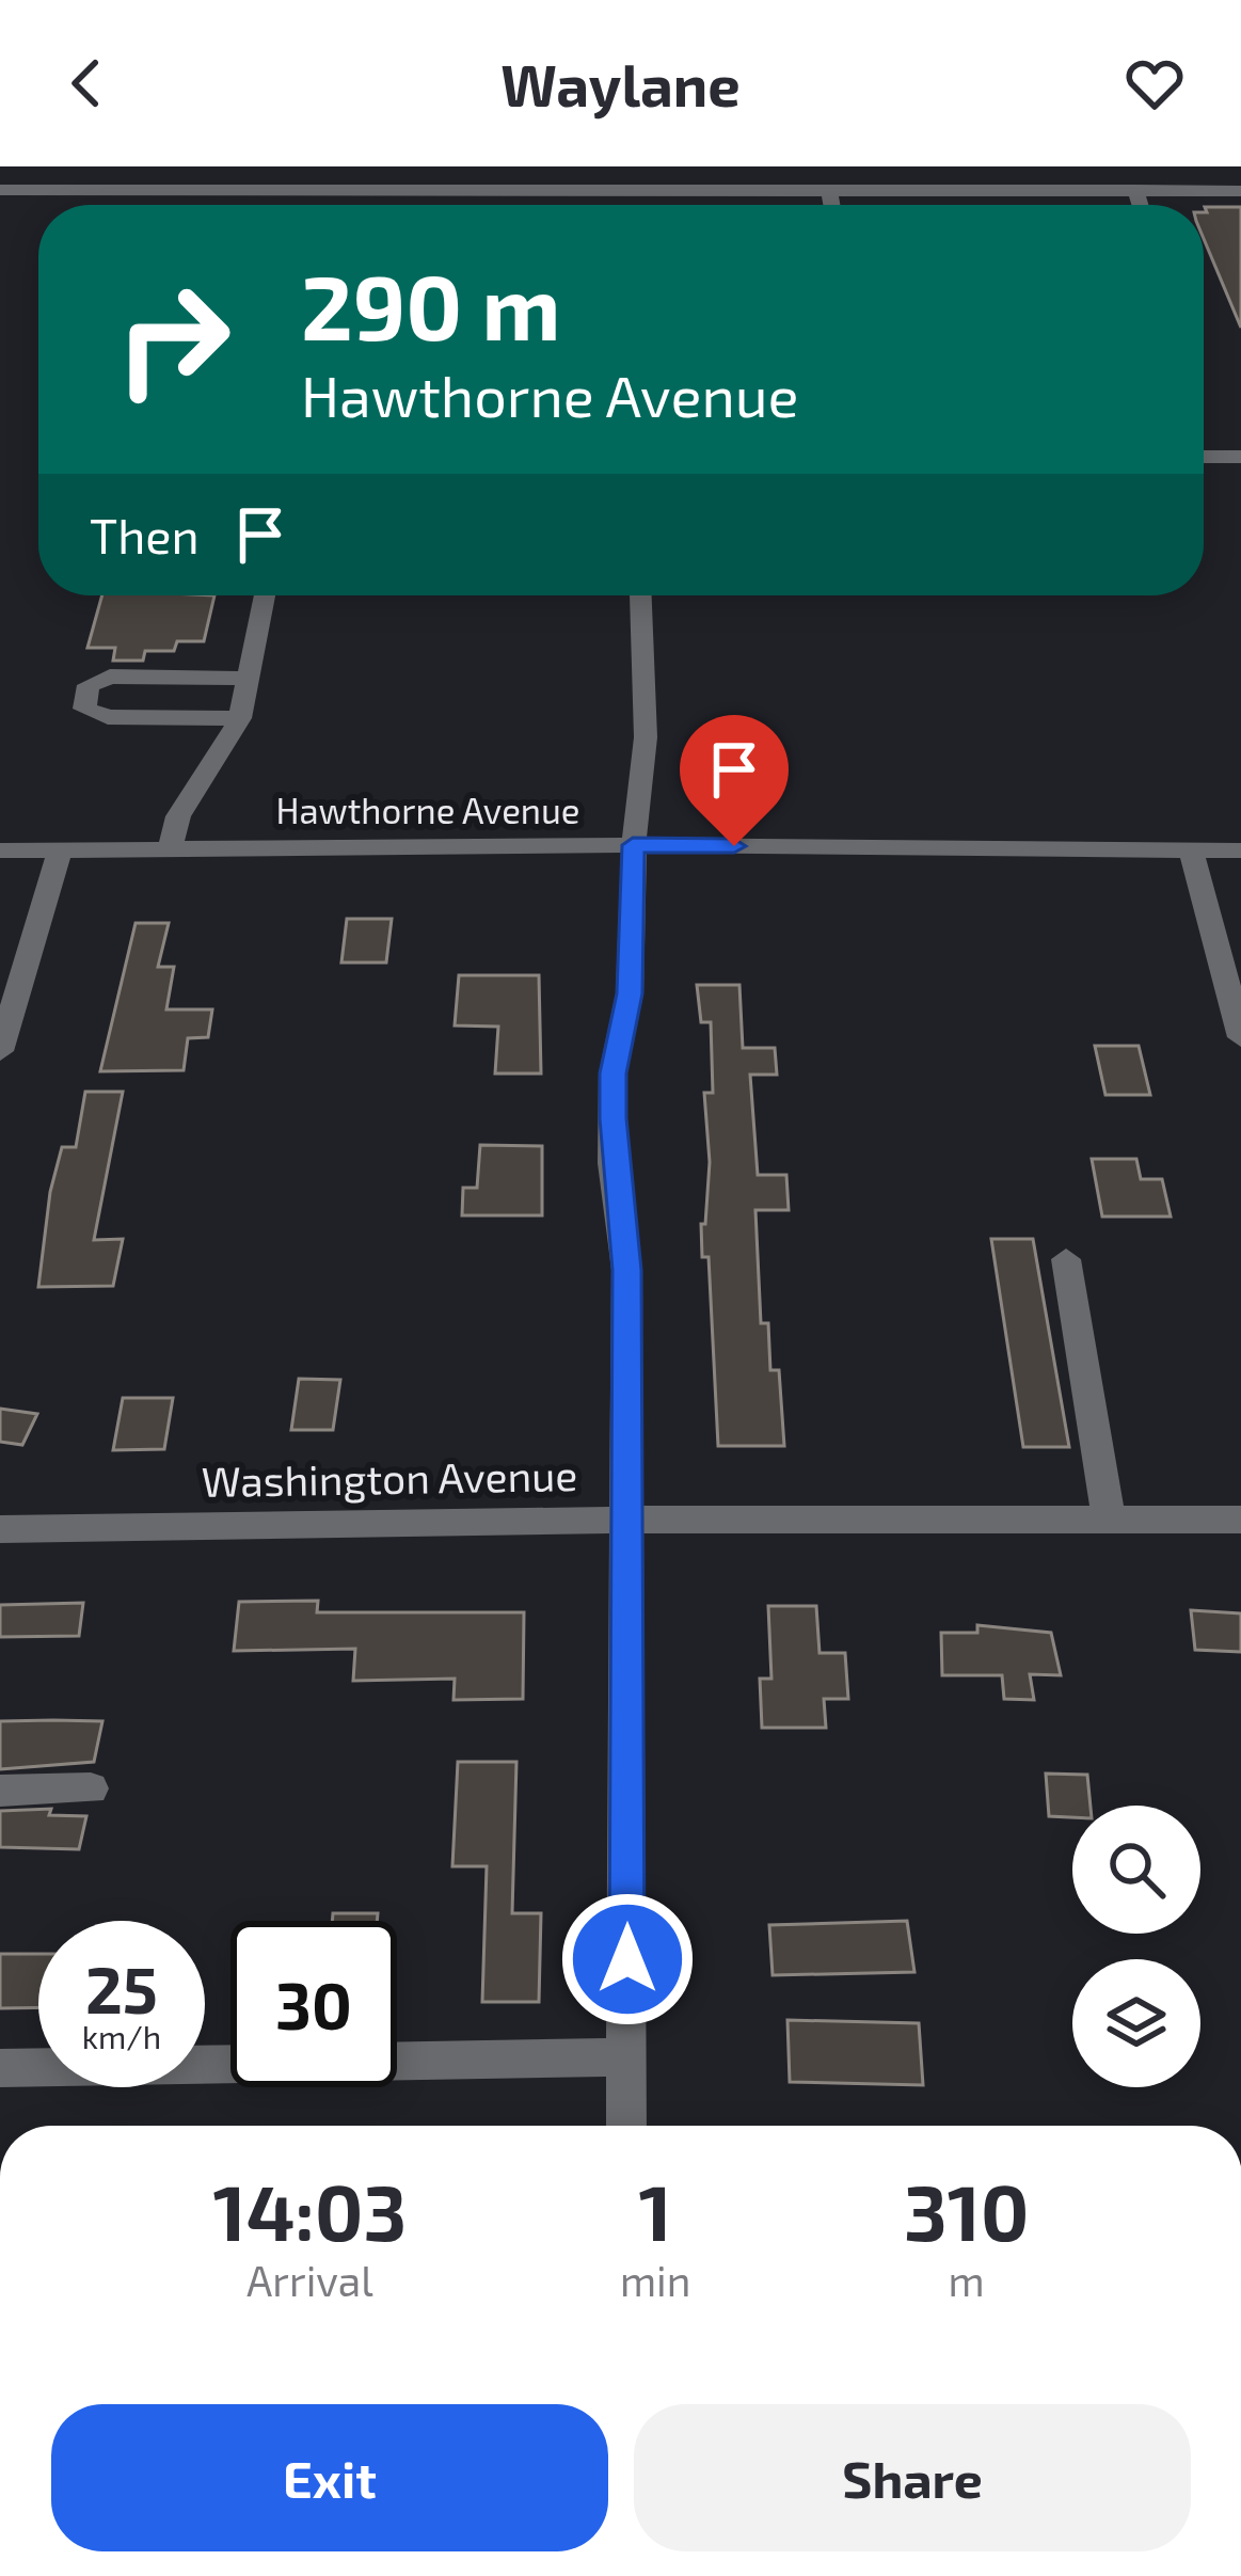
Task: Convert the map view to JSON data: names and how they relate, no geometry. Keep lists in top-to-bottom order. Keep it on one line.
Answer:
{"streets":{"street":["Hawthorne Avenue","Washington Avenue"]},"page":{"header":"Waylane","turn":["290 m","Hawthorne Avenue"],"then":"Then","speed":"25 km/h","limit":"30","eta":["14:03","Arrival","1","min","310","m"],"buttons":["Exit","Share"]}}
